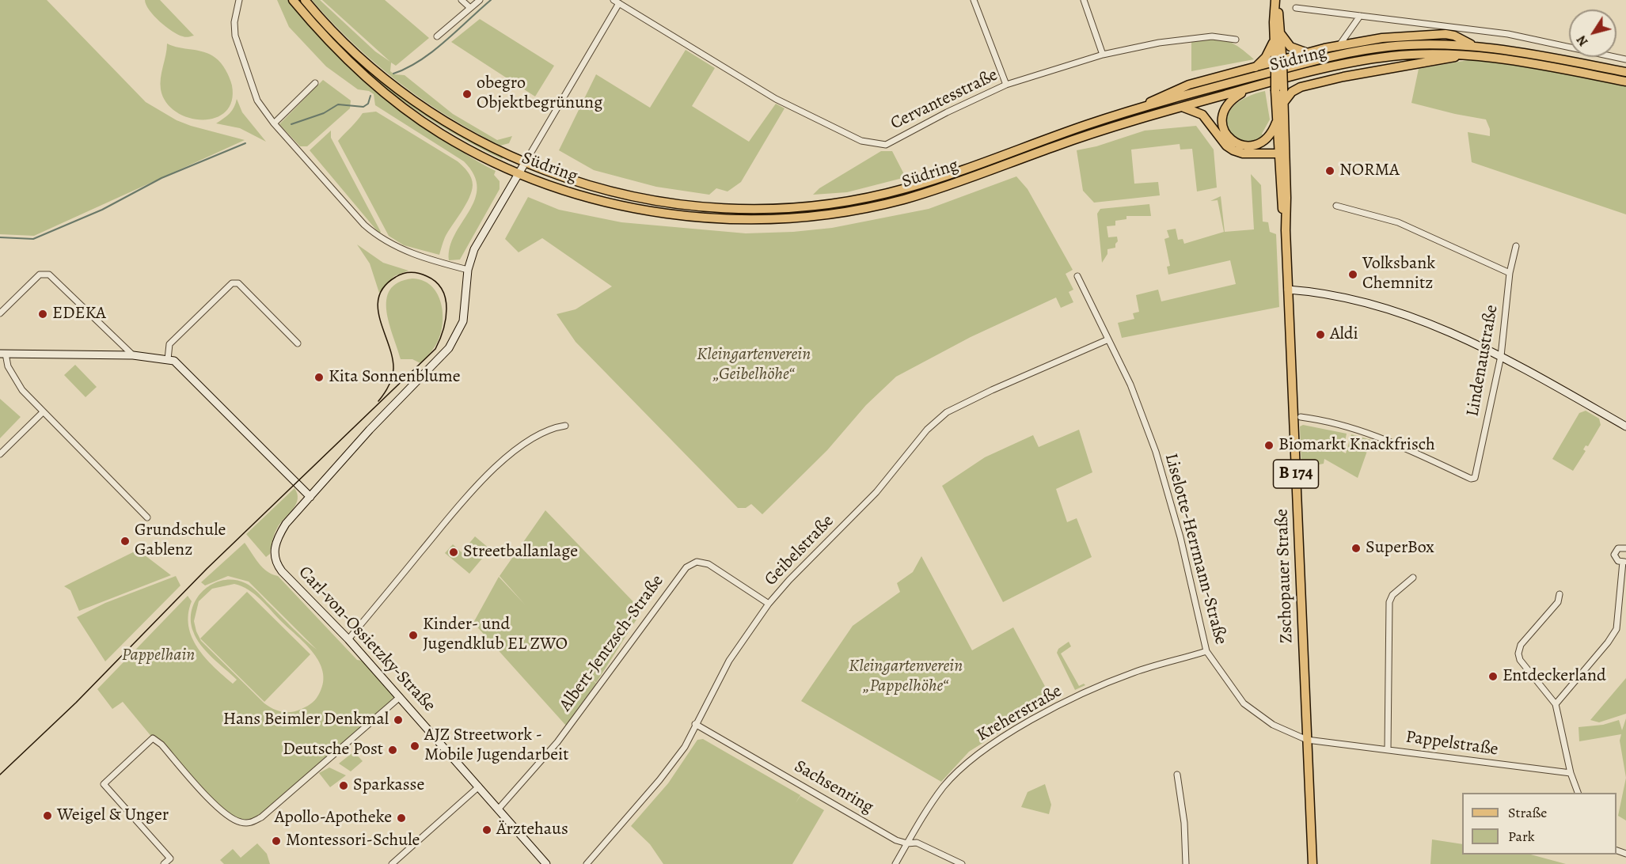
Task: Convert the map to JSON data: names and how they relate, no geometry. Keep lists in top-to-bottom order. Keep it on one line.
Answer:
{"streets":{"main road":["Südring","B 174","Zschopauer Straße"],"street":["Cervantesstraße","Lindenaustraße","Liselotte-Herrmann-Straße","Geibelstraße","Carl-von-Ossietzky-Straße","Albert-Jentzsch-Straße","Kreherstraße","Pappelstraße","Sachsenring"]},"crossings":[["Südring","Carl-von-Ossietzky-Straße"],["Cervantesstraße","Carl-von-Ossietzky-Straße"],["Liselotte-Herrmann-Straße","Geibelstraße"],["Liselotte-Herrmann-Straße","Zschopauer Straße"],["Liselotte-Herrmann-Straße","Kreherstraße"],["Liselotte-Herrmann-Straße","Pappelstraße"],["Geibelstraße","Albert-Jentzsch-Straße"],["Geibelstraße","Sachsenring"],["Zschopauer Straße","Pappelstraße"],["Carl-von-Ossietzky-Straße","Albert-Jentzsch-Straße"],["Kreherstraße","Sachsenring"]],"parks":["Kleingartenverein „Geibelhöhe“","Pappelhain","Kleingartenverein „Pappelhöhe“"],"places":["obegro Objektbegrünung","NORMA","Volksbank Chemnitz","EDEKA","Aldi","Kita Sonnenblume","Biomarkt Knackfrisch","Grundschule Gablenz","SuperBox","Streetballanlage","Kinder- und Jugendklub EL ZWO","Entdeckerland","Hans Beimler Denkmal","AJZ Streetwork - Mobile Jugendarbeit","Deutsche Post","Sparkasse","Weigel & Unger","Apollo-Apotheke","Ärztehaus","Montessori-Schule"],"legend":["Straße","Park"],"north":"bottom left"}
